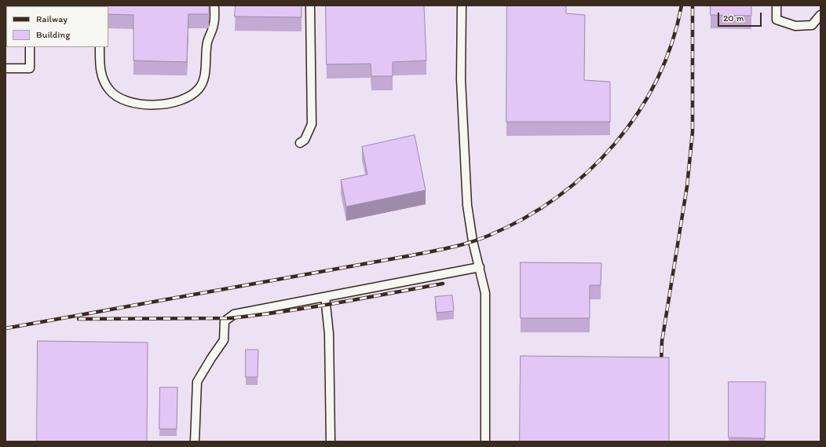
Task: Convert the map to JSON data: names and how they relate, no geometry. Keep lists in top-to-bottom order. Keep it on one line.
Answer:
{"legend":["Railway","Building"],"scale_bar":"20 m"}
